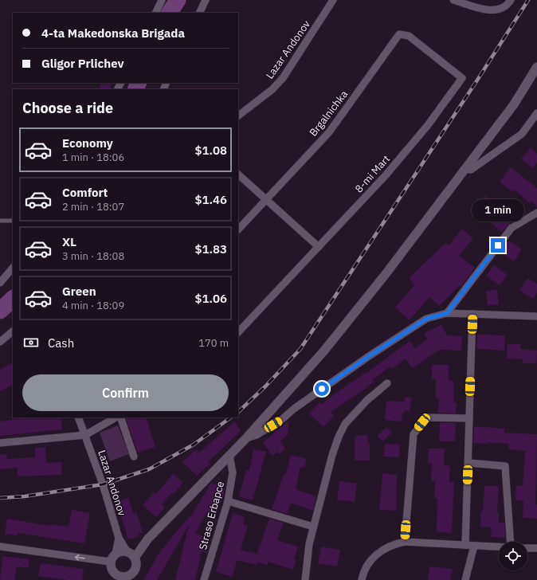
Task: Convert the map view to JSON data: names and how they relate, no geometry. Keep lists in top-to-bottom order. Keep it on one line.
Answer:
{"streets":{"street":["Lazar Andonov","Brgalnichka","8-mi Mart","Straso Erbapce"]},"crossings":[["Brgalnichka","8-mi Mart"]],"page":{"banner":["4-ta Makedonska Brigada","Gligor Prlichev"],"heading":"Choose a ride","list":[{"name":"Economy","note":"1 min · 18:06","value":"$1.08"},{"name":"Comfort","note":"2 min · 18:07","value":"$1.46"},{"name":"XL","note":"3 min · 18:08","value":"$1.83"},{"name":"Green","note":"4 min · 18:09","value":"$1.06"}],"bubble":"1 min","pay":["Cash","170 m"],"buttons":"Confirm"}}
